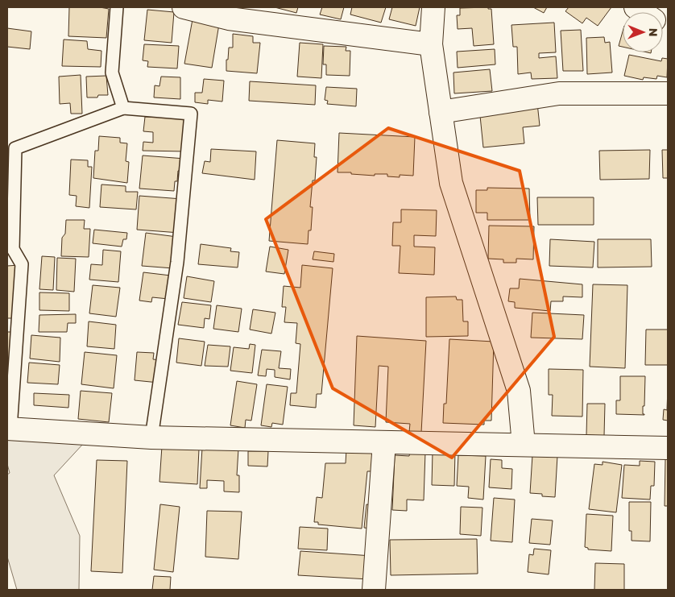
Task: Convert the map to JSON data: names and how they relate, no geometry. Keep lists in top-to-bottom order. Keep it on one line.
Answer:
{"north":"right"}
